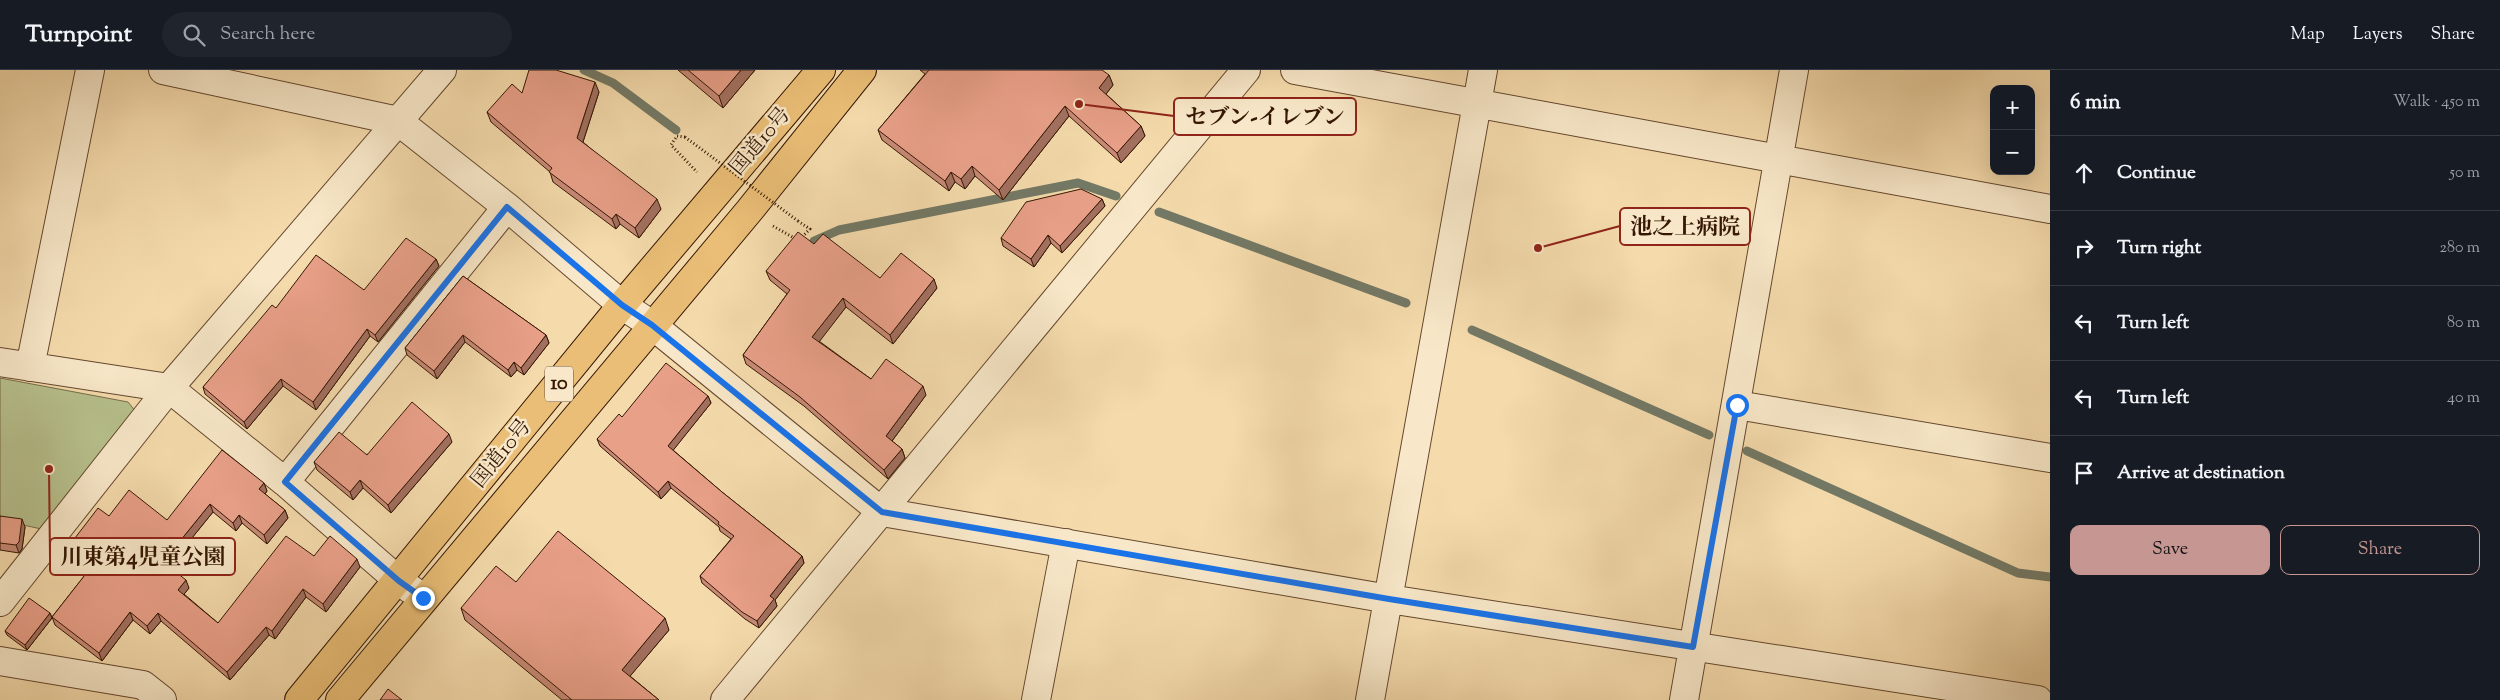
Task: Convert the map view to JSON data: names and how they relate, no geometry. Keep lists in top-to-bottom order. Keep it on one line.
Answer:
{"streets":{"highway":["国道10号","10"]},"places":["セブン-イレブン","池之上病院","川東第4児童公園"],"page":{"header":"Turnpoint","search":"Search here","nav":["Map","Layers","Share"],"heading":["6 min","Walk · 450 m"],"map_buttons":["+","−"],"list":[["Continue","50 m"],["Turn right","280 m"],["Turn left","80 m"],["Turn left","40 m"],"Arrive at destination"],"buttons":["Save","Share"]}}
